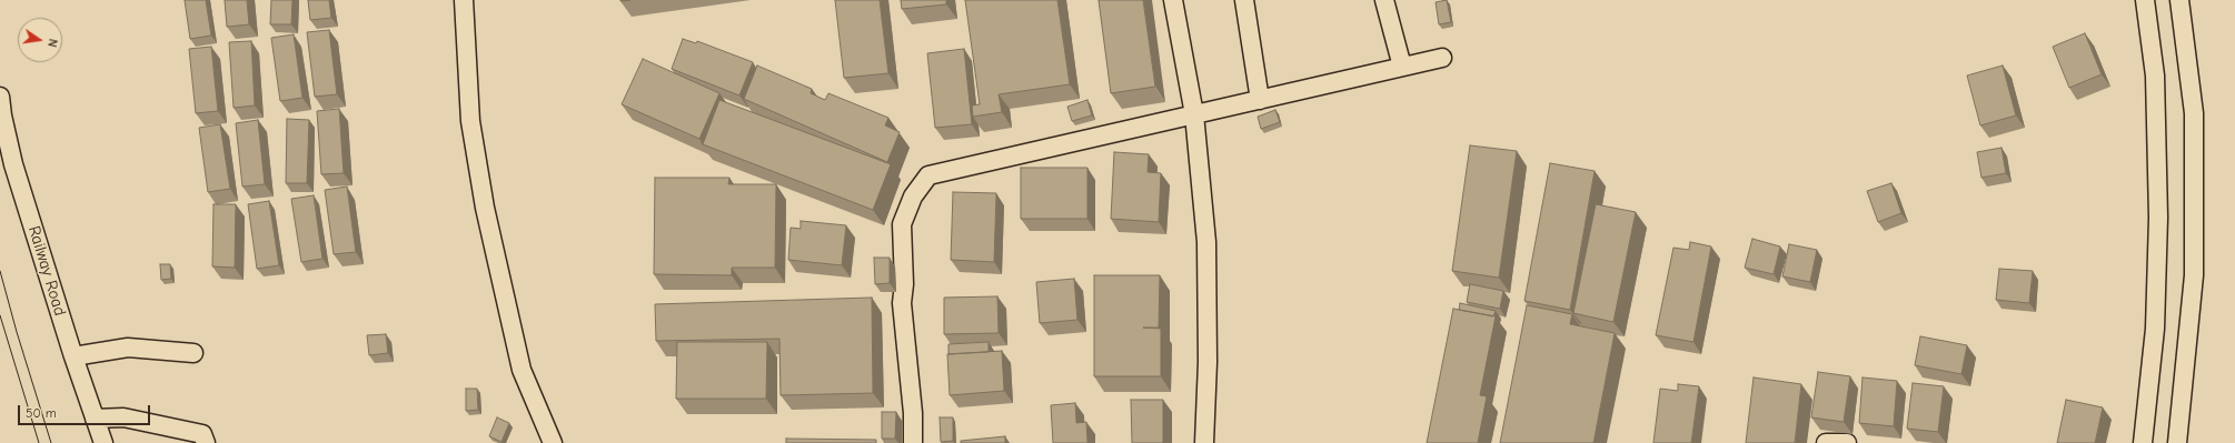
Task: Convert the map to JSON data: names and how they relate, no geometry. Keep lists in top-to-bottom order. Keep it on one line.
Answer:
{"streets":{"street":["Railway Road"]},"scale_bar":"50 m","north":"right"}
